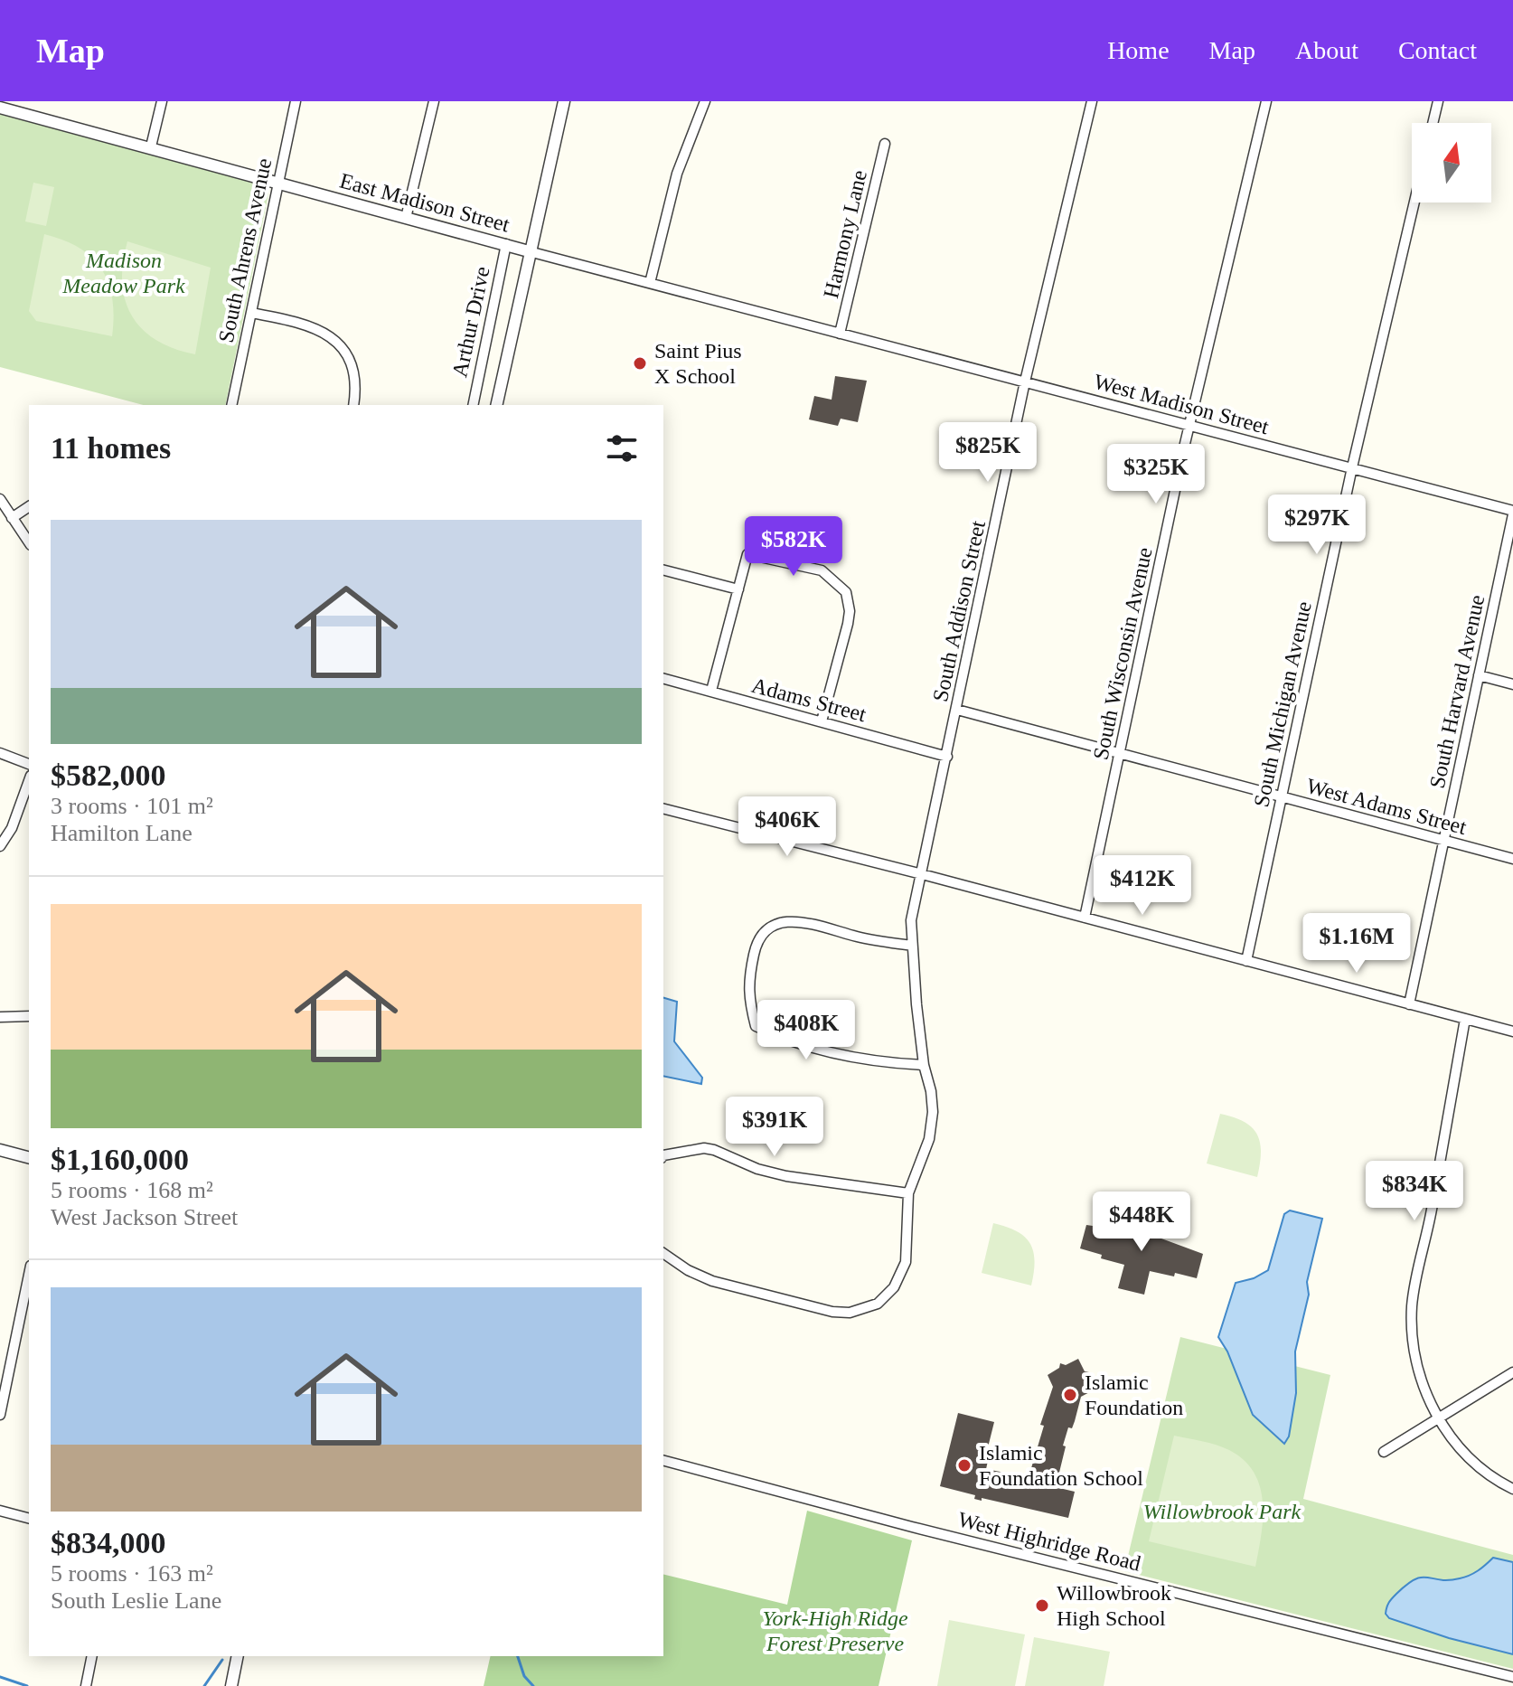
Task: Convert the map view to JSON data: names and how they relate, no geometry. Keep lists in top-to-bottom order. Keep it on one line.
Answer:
{"streets":{"street":["East Madison Street","Harmony Lane","South Ahrens Avenue","Arthur Drive","West Madison Street","South Addison Street","South Wisconsin Avenue","South Harvard Avenue","Adams Street","South Michigan Avenue","West Adams Street","West Highridge Road"]},"crossings":[["East Madison Street","Harmony Lane"],["East Madison Street","South Ahrens Avenue"],["East Madison Street","Arthur Drive"],["East Madison Street","West Madison Street"],["Harmony Lane","West Madison Street"],["West Madison Street","South Addison Street"],["West Madison Street","South Wisconsin Avenue"],["West Madison Street","South Harvard Avenue"],["West Madison Street","South Michigan Avenue"],["South Addison Street","Adams Street"],["South Addison Street","West Adams Street"],["South Wisconsin Avenue","West Adams Street"],["South Harvard Avenue","West Adams Street"],["South Michigan Avenue","West Adams Street"]],"parks":["Madison Meadow Park","Willowbrook Park","York-High Ridge Forest Preserve"],"places":["Saint Pius X School","Islamic Foundation","Islamic Foundation School","Willowbrook High School"],"north":"top","page":{"header":"Map","nav":["Home","Map","About","Contact"],"heading":"11 homes","price":["$825K","$325K","$297K","$582K","$406K","$412K","$1.16M","$408K","$391K","$834K","$448K"],"list":[{"name":"$582,000","note":"3 rooms · 101 m² · Hamilton Lane"},{"name":"$1,160,000","note":"5 rooms · 168 m² · West Jackson Street"},{"name":"$834,000","note":"5 rooms · 163 m² · South Leslie Lane"}]}}
